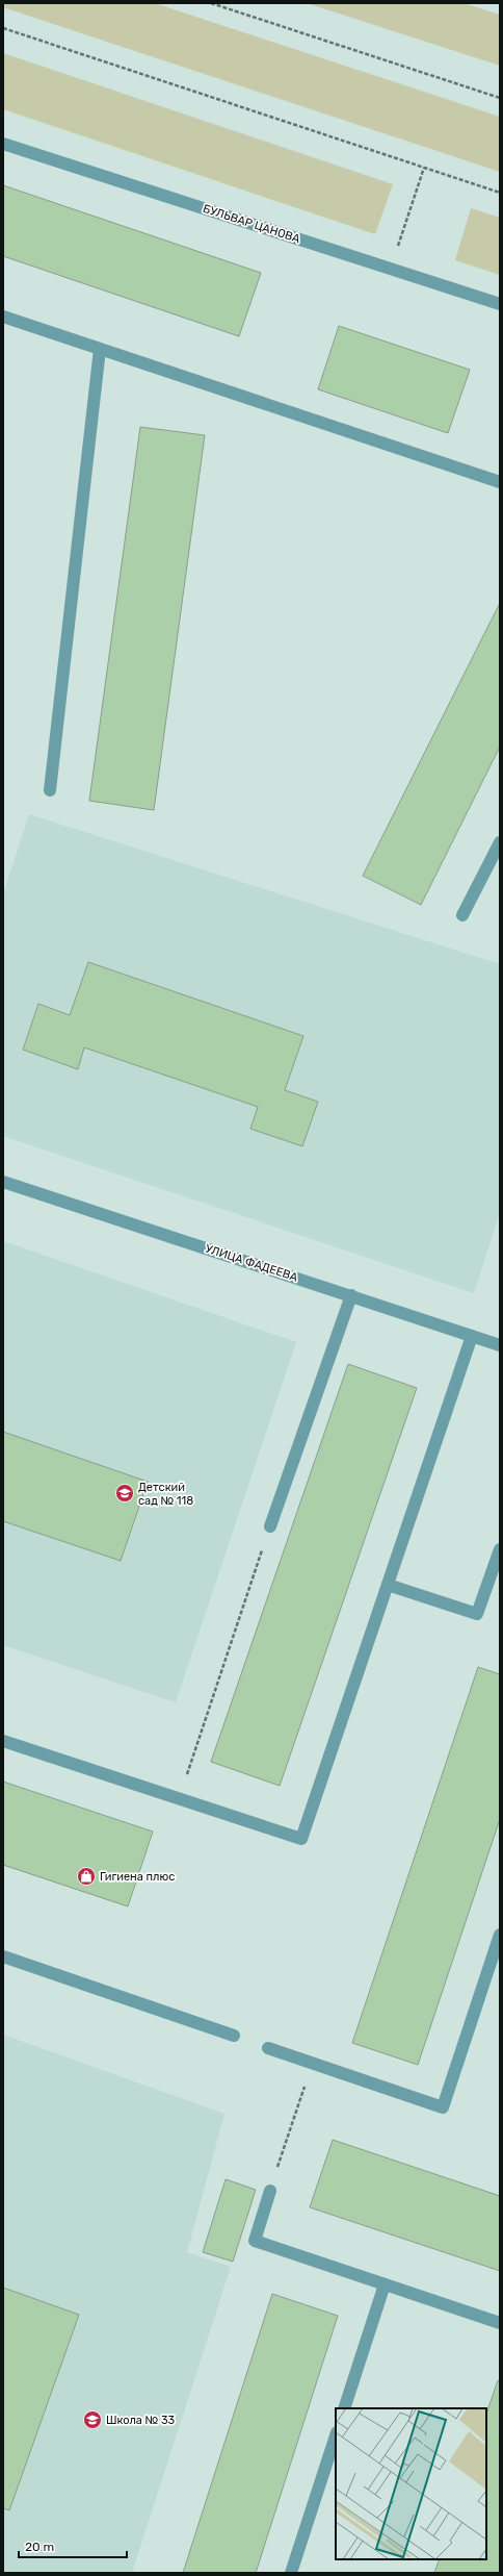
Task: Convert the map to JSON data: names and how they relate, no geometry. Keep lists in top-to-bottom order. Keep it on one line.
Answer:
{"streets":{"street":["БУЛЬВАР ЦАНОВА","УЛИЦА ФАДЕЕВА"]},"places":{"school or university":["Детский сад № 118","Школа № 33"],"shop":["Гигиена плюс"]},"scale_bar":"20 m"}
